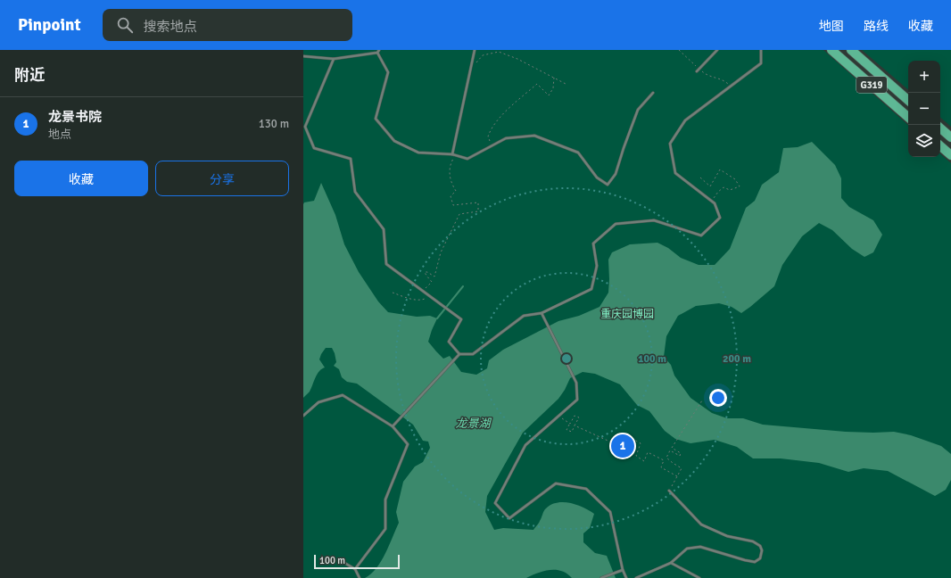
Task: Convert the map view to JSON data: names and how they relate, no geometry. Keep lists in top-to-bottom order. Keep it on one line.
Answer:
{"streets":{"highway":["G319"]},"water":["龙景湖"],"parks":["重庆园博园"],"scale_bar":"100 m","page":{"header":"Pinpoint","search":"搜索地点","nav":["地图","路线","收藏"],"heading":"附近","map_buttons":["+","−"],"list":[{"mark":"1","name":"龙景书院","note":"地点","value":"130 m"}],"buttons":["收藏","分享"],"pins":"1","scale":"100 m"},"rings":["100 m","200 m"]}
